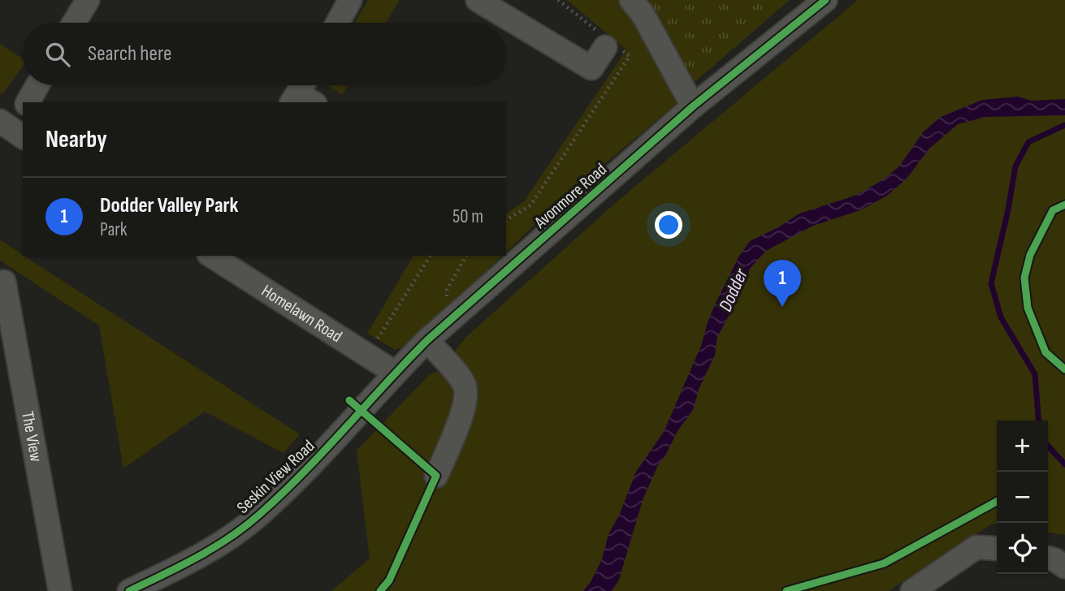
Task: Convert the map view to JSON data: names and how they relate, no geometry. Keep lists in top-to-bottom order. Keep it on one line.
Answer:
{"streets":{"street":["Avonmore Road","Homelawn Road","The View","Seskin View Road"]},"crossings":[["Avonmore Road","Homelawn Road"],["Avonmore Road","Seskin View Road"]],"water":["Dodder"],"page":{"search":"Search here","heading":"Nearby","list":[{"mark":"1","name":"Dodder Valley Park","note":"Park","value":"50 m"}],"pins":"1","map_buttons":["+","−"]}}
